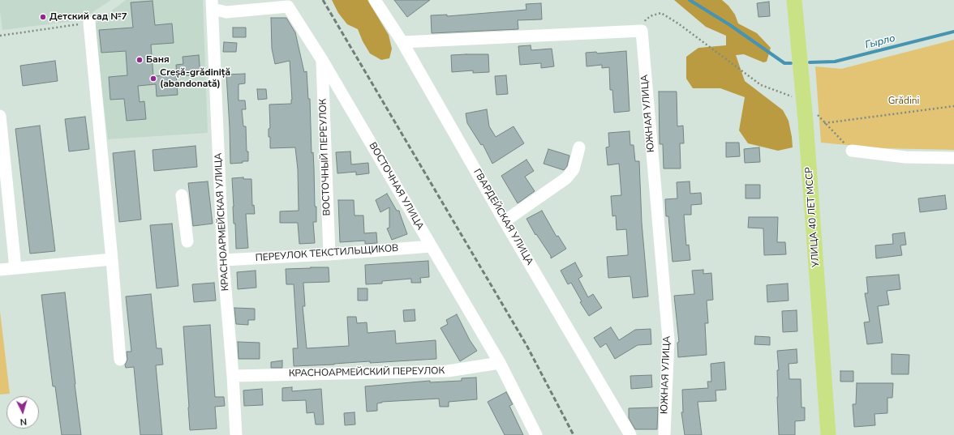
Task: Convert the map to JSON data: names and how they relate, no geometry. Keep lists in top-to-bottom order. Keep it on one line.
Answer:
{"streets":{"main road":["УЛИЦА 40 ЛЕТ МССР"],"street":["ЮЖНАЯ УЛИЦА","ВОСТОЧНЫЙ ПЕРЕУЛОК","ВОСТОЧНАЯ УЛИЦА","ГВАРДЕЙСКАЯ УЛИЦА","КРАСНОАРМЕЙСКАЯ УЛИЦА","ПЕРЕУЛОК ТЕКСТИЛЬЩИКОВ","КРАСНОАРМЕЙСКИЙ ПЕРЕУЛОК"]},"crossings":[["ВОСТОЧНЫЙ ПЕРЕУЛОК","ВОСТОЧНАЯ УЛИЦА"],["ВОСТОЧНЫЙ ПЕРЕУЛОК","ПЕРЕУЛОК ТЕКСТИЛЬЩИКОВ"],["ВОСТОЧНАЯ УЛИЦА","КРАСНОАРМЕЙСКАЯ УЛИЦА"],["ВОСТОЧНАЯ УЛИЦА","ПЕРЕУЛОК ТЕКСТИЛЬЩИКОВ"],["ВОСТОЧНАЯ УЛИЦА","КРАСНОАРМЕЙСКИЙ ПЕРЕУЛОК"],["КРАСНОАРМЕЙСКАЯ УЛИЦА","ПЕРЕУЛОК ТЕКСТИЛЬЩИКОВ"],["КРАСНОАРМЕЙСКАЯ УЛИЦА","КРАСНОАРМЕЙСКИЙ ПЕРЕУЛОК"]],"water":["Гырло"],"parks":["Grădini"],"places":["Детский сад №7","Баня","Creșă-grădiniță (abandonată)"],"north":"bottom"}
